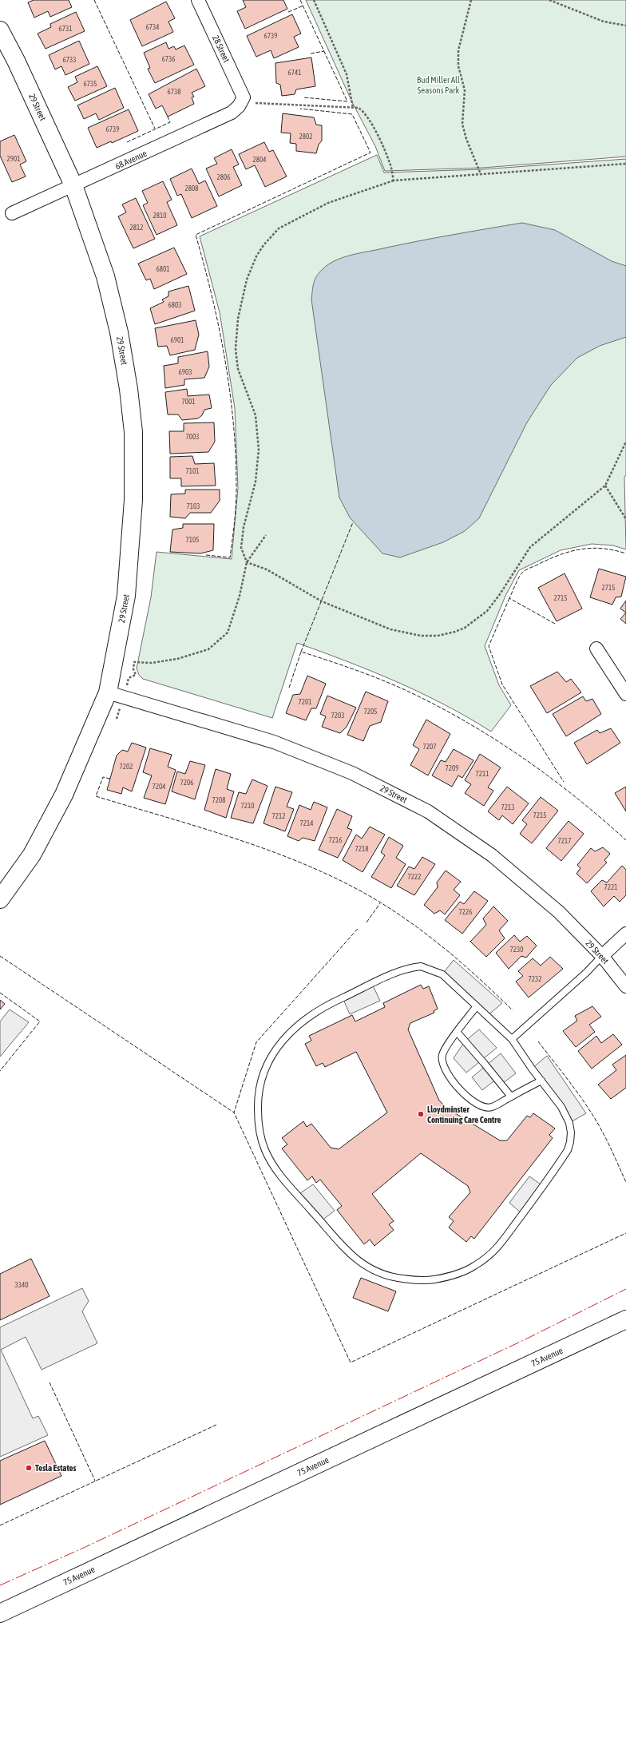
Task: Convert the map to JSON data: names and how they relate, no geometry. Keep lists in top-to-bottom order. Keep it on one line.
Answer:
{"streets":{"street":["28 Street","29 Street","68 Avenue","75 Avenue"]},"crossings":[["28 Street","68 Avenue"],["29 Street","68 Avenue"]],"parks":["Bud Miller All Seasons Park"],"places":["Lloydminster Continuing Care Centre","Tesla Estates"],"house_numbers":["6734","6731","6739","6736","6733","6741","6735","6738","6739","2802","2901","2804","2806","2808","2810","2812","6801","6803","6901","6903","7001","7003","7101","7103","7105","2715","2715","7201","7205","7203","7207","7202","7209","7211","7206","7204","7208","7210","7213","7215","7212","7214","7216","7217","7218","7222","7221","7226","7230","7232","3340"]}
